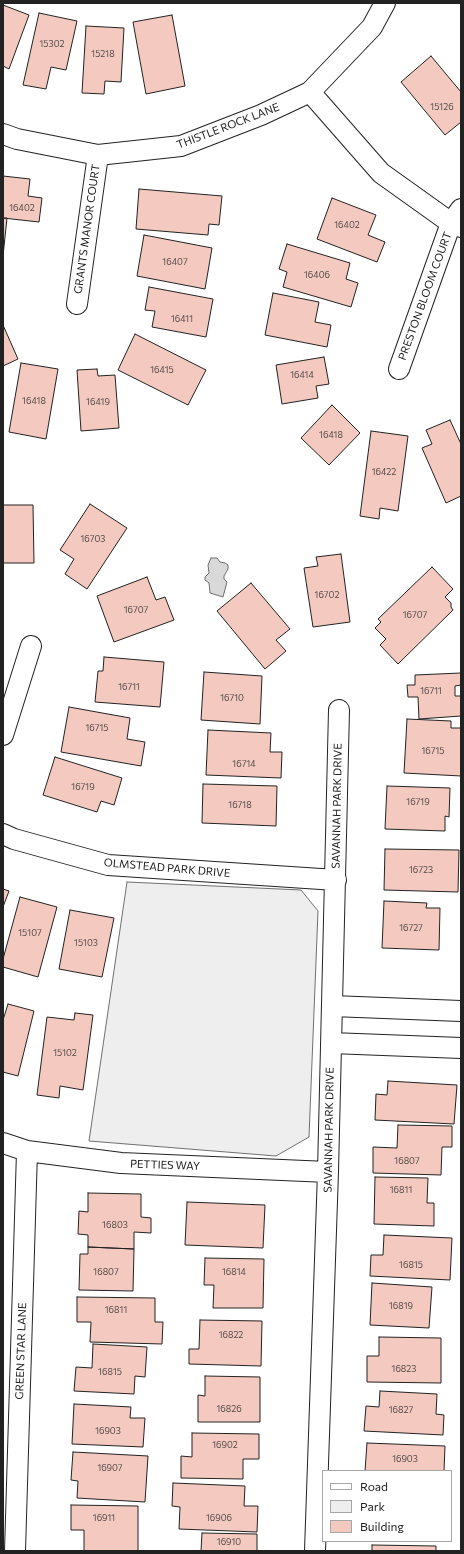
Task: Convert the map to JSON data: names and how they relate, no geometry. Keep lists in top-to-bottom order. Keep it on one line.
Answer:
{"streets":{"street":["THISTLE ROCK LANE","GRANTS MANOR COURT","PRESTON BLOOM COURT","SAVANNAH PARK DRIVE","OLMSTEAD PARK DRIVE","PETTIES WAY","GREEN STAR LANE"]},"crossings":[["THISTLE ROCK LANE","GRANTS MANOR COURT"],["SAVANNAH PARK DRIVE","OLMSTEAD PARK DRIVE"],["SAVANNAH PARK DRIVE","PETTIES WAY"],["PETTIES WAY","GREEN STAR LANE"]],"house_numbers":["15302","15218","15126","16402","16402","16407","16406","16411","16415","16414","16418","16419","16418","16422","16703","16702","16707","16707","16711","16711","16710","16715","16715","16714","16719","16719","16718","16723","16727","15107","15103","15102","16807","16811","16803","16815","16807","16814","16819","16811","16822","16823","16815","16826","16827","16903","16902","16903","16907","16911","16906","16910"],"legend":["Road","Park","Building"]}
